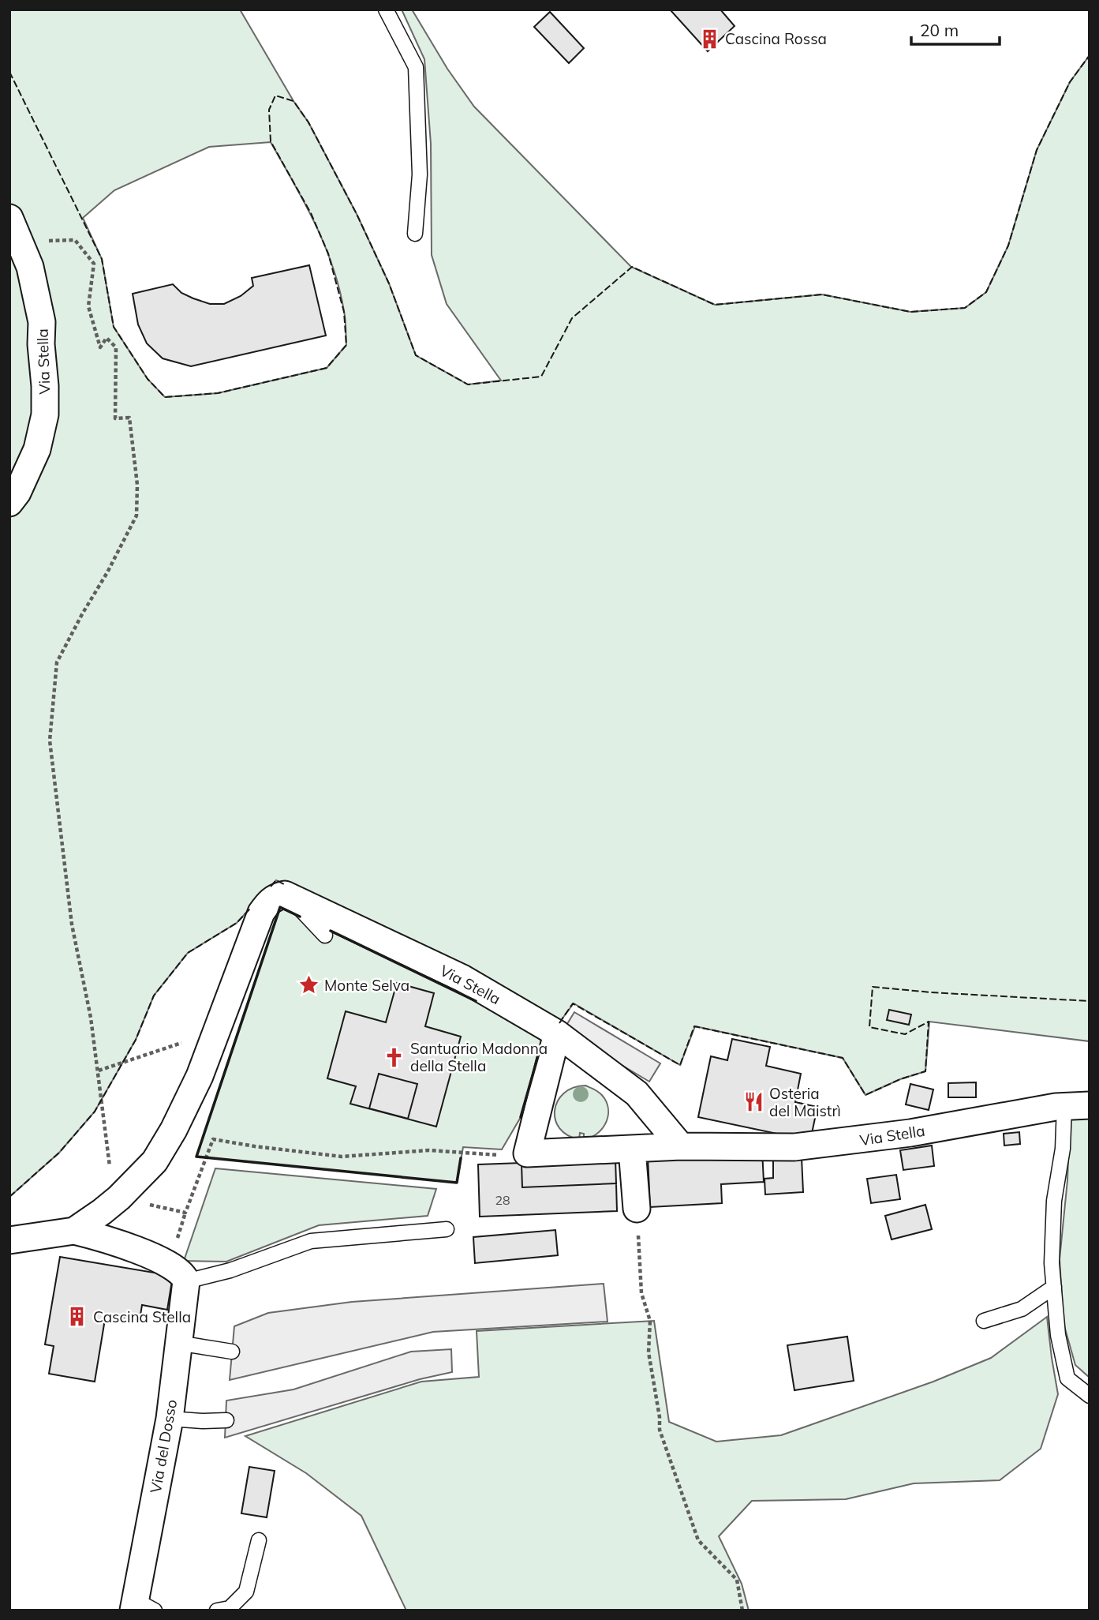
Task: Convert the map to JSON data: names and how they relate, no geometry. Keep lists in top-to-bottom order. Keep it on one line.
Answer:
{"streets":{"street":["Via Stella","Via del Dosso"]},"places":{"building":["Cascina Rossa","Cascina Stella"],"place":["Monte Selva"],"church":["Santuario Madonna della Stella"],"restaurant":["Osteria del Maistrì"]},"house_numbers":["28"],"scale_bar":"20 m"}
